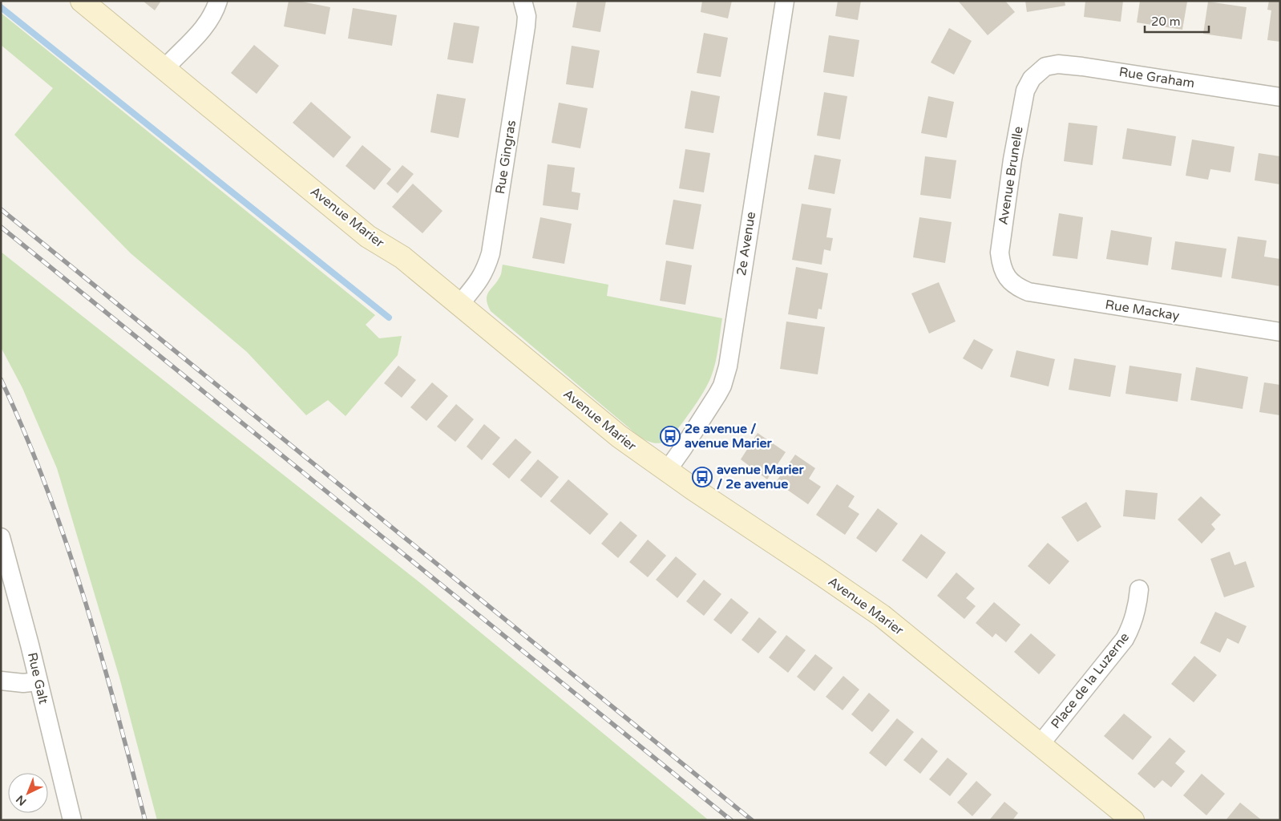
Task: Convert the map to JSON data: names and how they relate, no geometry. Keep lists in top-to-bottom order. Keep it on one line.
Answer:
{"streets":{"street":["Rue Graham","Rue Gingras","Avenue Brunelle","Avenue Marier","2e Avenue","Rue Mackay","Rue Galt","Place de la Luzerne"]},"crossings":[["Rue Graham","Avenue Brunelle"],["Rue Gingras","Avenue Marier"],["Avenue Brunelle","Rue Mackay"],["Avenue Marier","2e Avenue"],["Avenue Marier","Place de la Luzerne"]],"places":{"bus stop":["2e avenue / avenue Marier","avenue Marier / 2e avenue"]},"scale_bar":"20 m","north":"bottom left"}
